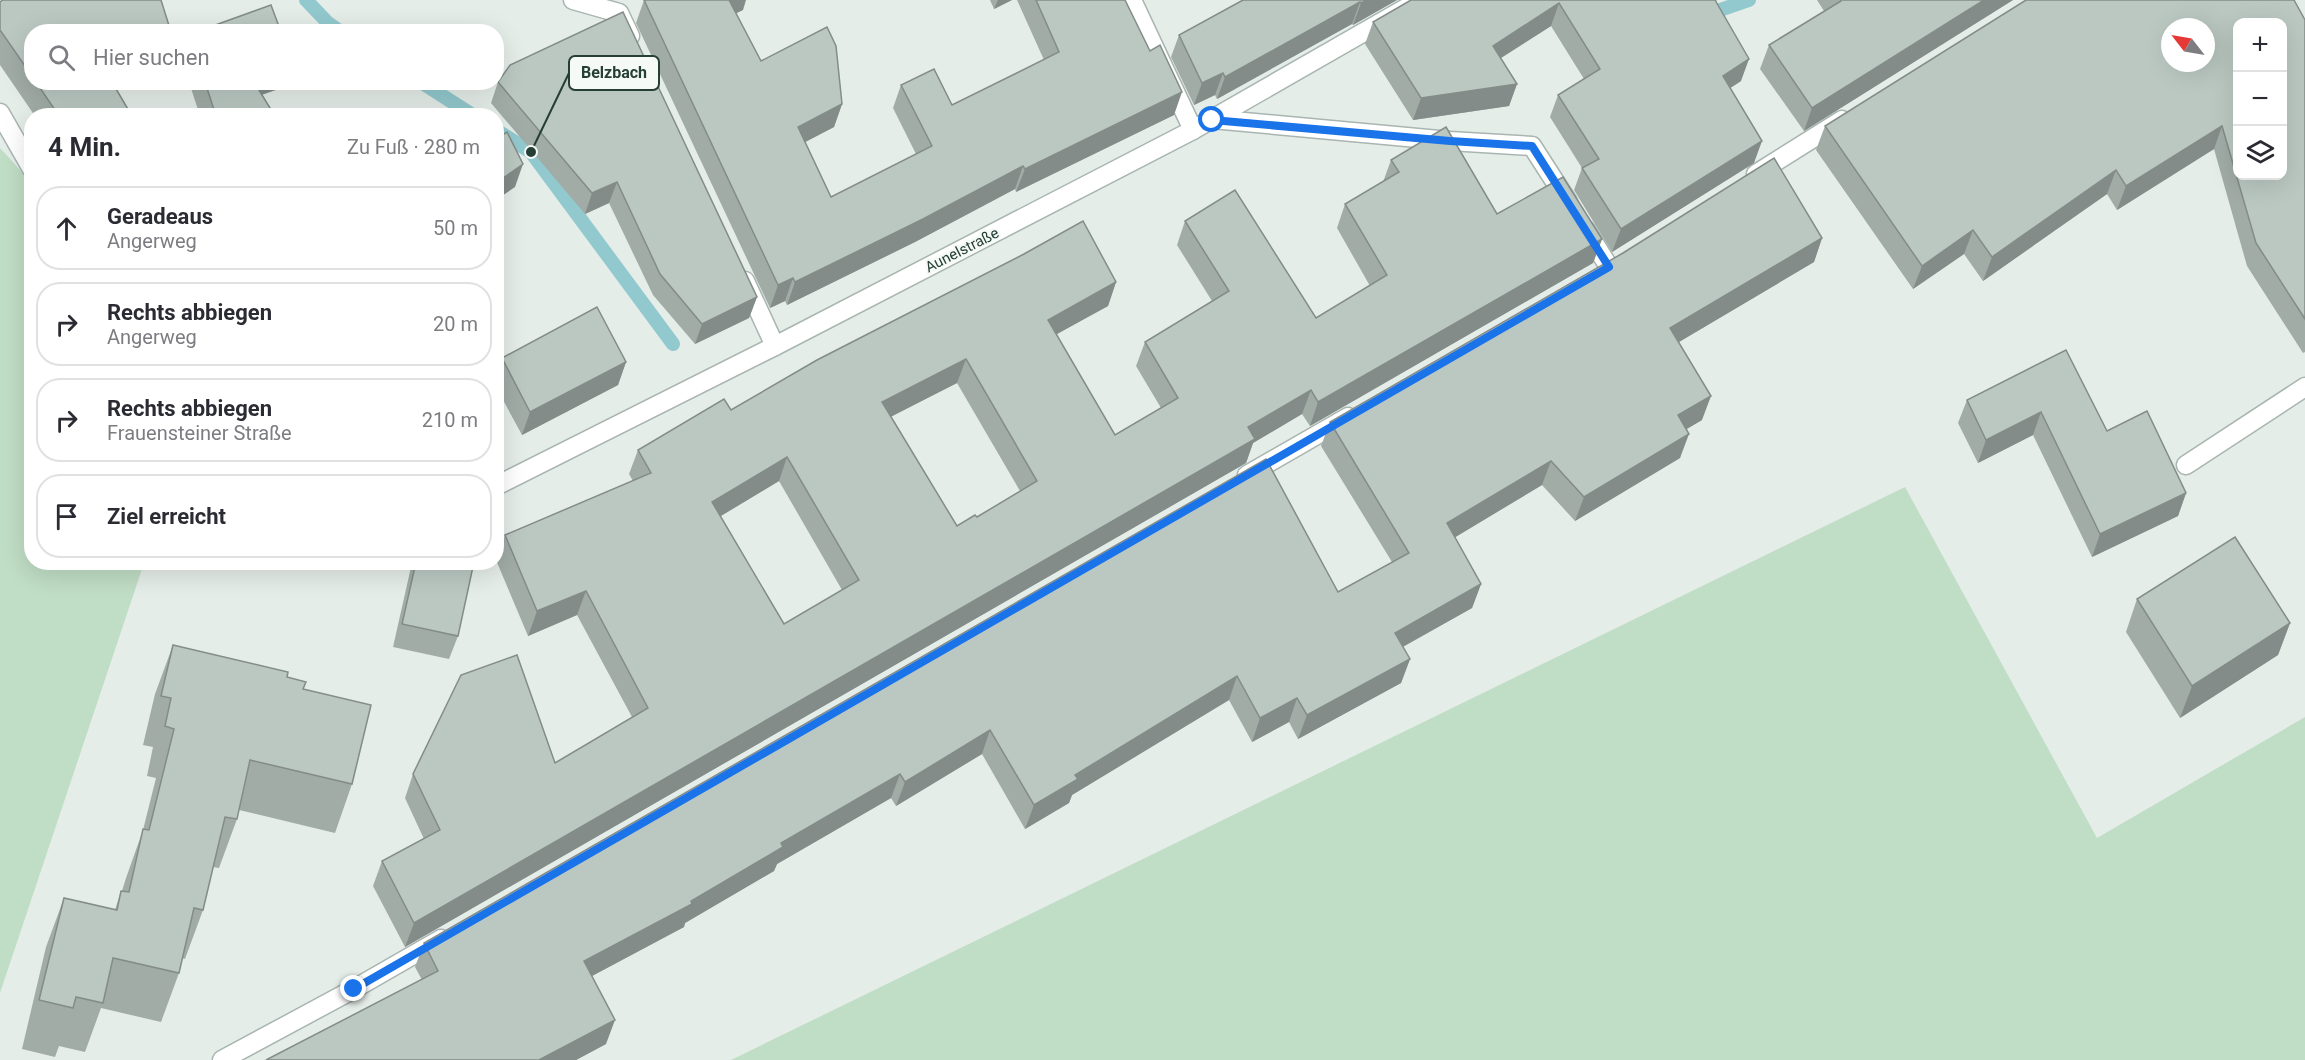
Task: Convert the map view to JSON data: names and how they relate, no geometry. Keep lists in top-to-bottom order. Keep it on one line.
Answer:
{"streets":{"street":["Aunelstraße"]},"places":["Belzbach"],"north":"top left","page":{"map_buttons":["+","−"],"search":"Hier suchen","heading":["4 Min.","Zu Fuß · 280 m"],"list":[["Geradeaus","Angerweg","50 m"],["Rechts abbiegen","Angerweg","20 m"],["Rechts abbiegen","Frauensteiner Straße","210 m"],"Ziel erreicht"]}}
